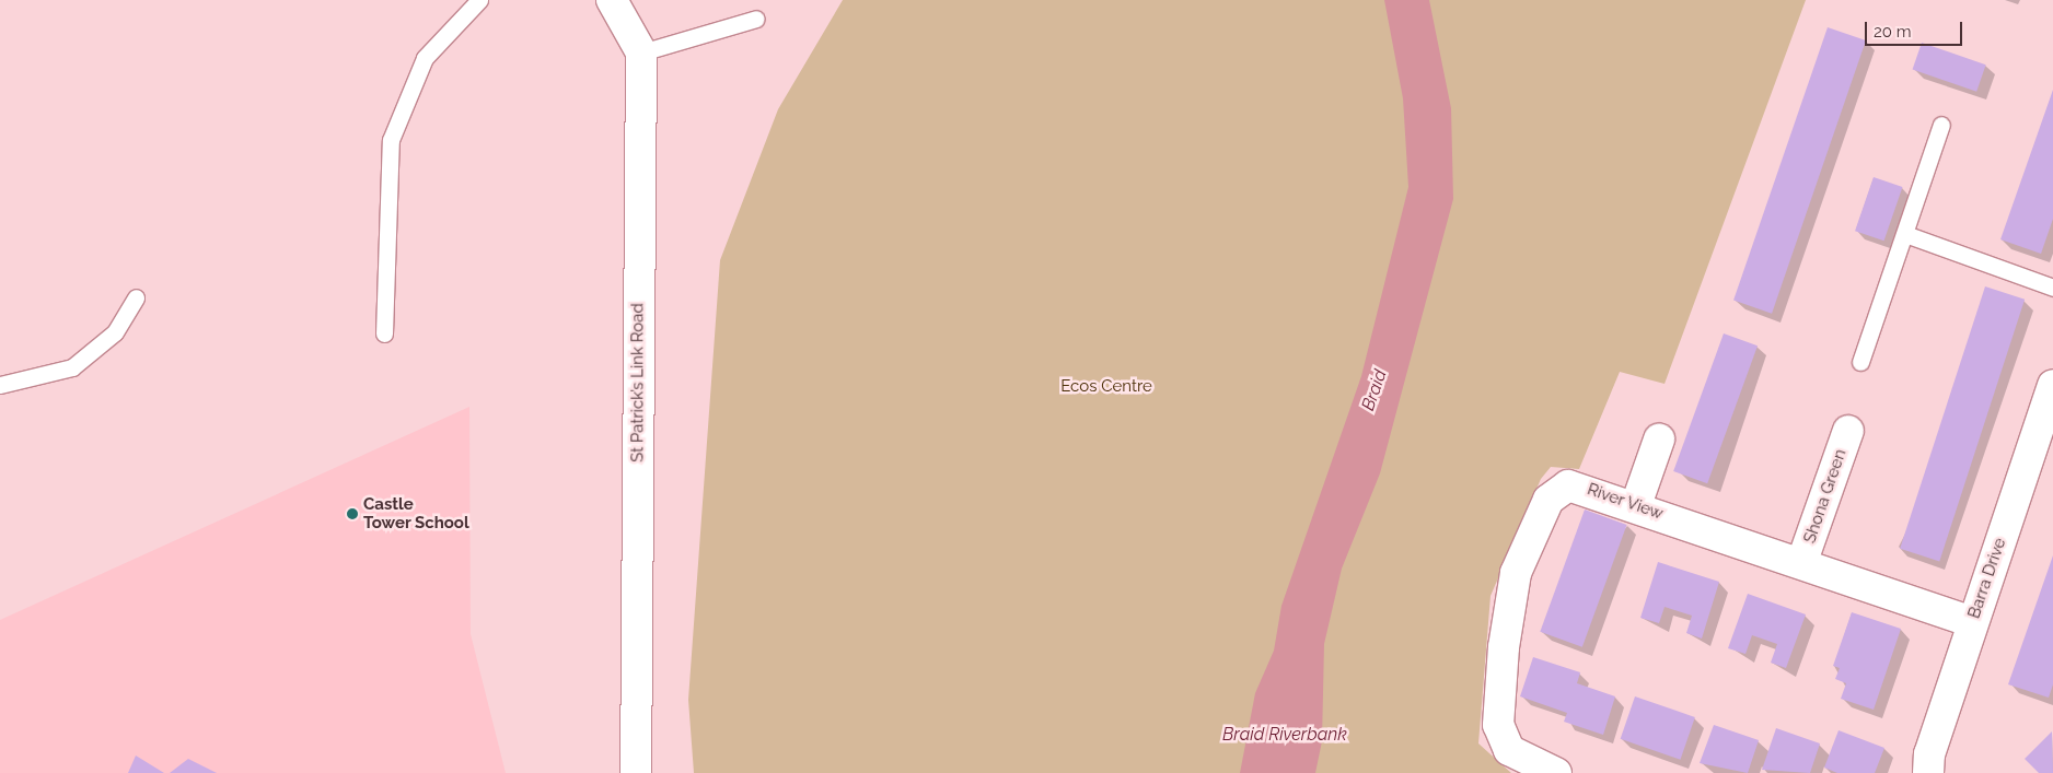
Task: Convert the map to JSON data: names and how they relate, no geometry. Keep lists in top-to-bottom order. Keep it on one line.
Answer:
{"streets":{"street":["St Patrick’s Link Road","Shona Green","River View","Barra Drive"]},"crossings":[["Shona Green","River View"],["River View","Barra Drive"]],"water":["Braid","Braid Riverbank"],"parks":["Ecos Centre"],"places":["Castle Tower School"],"scale_bar":"20 m"}
